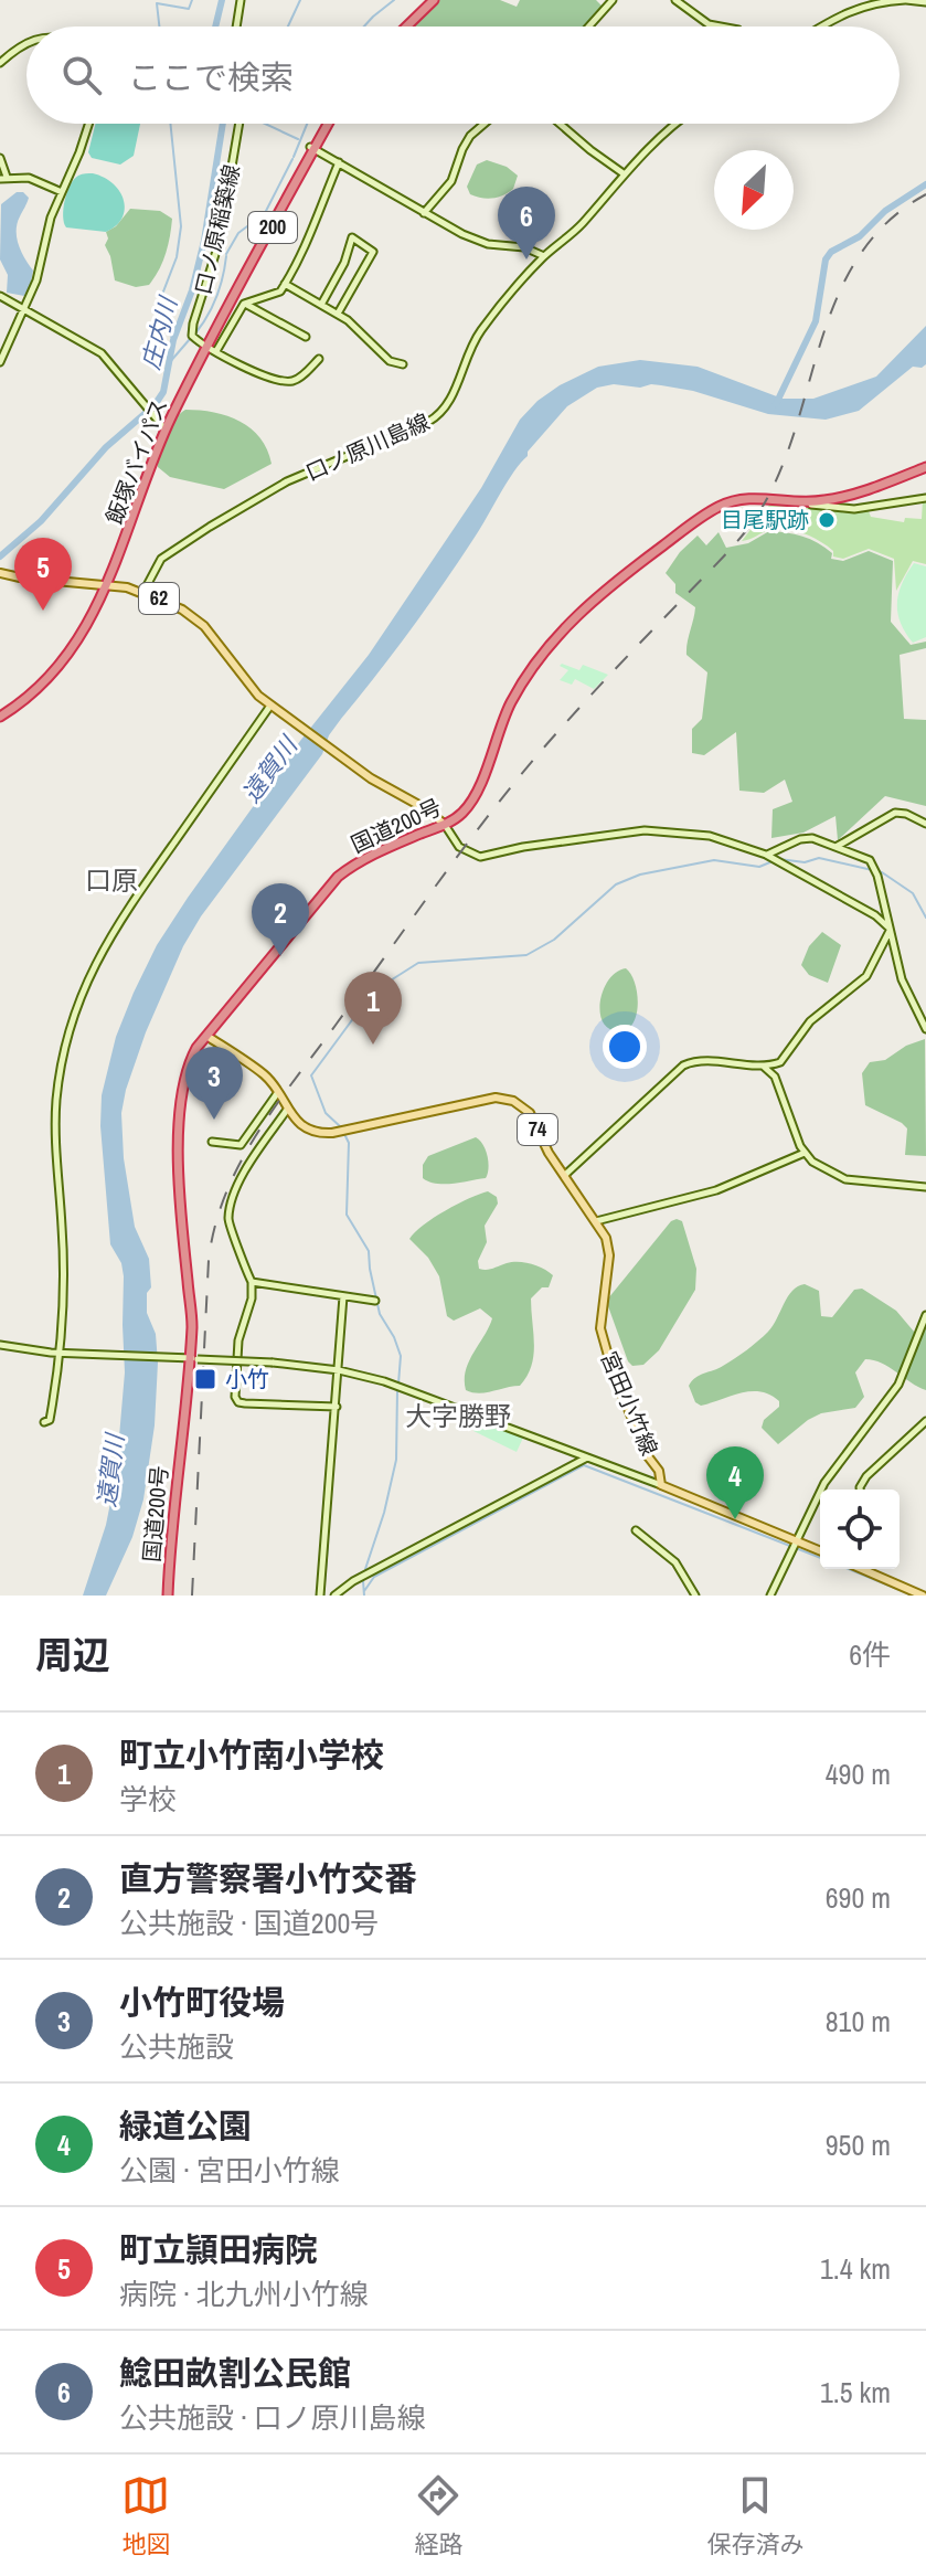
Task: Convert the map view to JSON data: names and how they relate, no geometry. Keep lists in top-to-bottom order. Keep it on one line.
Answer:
{"streets":{"highway":["200","国道200号"],"main road":["62","74","宮田小竹線"],"street":["口ノ原稲築線","口ノ原川島線"]},"crossings":[["200","口ノ原稲築線"],["200","62"],["口ノ原川島線","62"],["62","国道200号"],["国道200号","宮田小竹線"]],"districts":["口原","大字勝野"],"water":["庄内川","遠賀川"],"places":{"other":["目尾駅跡"],"transit":["小竹"]},"north":"bottom left","page":{"search":"ここで検索","pins":["6","5","2","1","3","4"],"heading":["周辺","6件"],"list":[{"mark":"1","name":"町立小竹南小学校","note":"学校","value":"490 m"},{"mark":"2","name":"直方警察署小竹交番","note":"公共施設 · 国道200号","value":"690 m"},{"mark":"3","name":"小竹町役場","note":"公共施設","value":"810 m"},{"mark":"4","name":"緑道公園","note":"公園 · 宮田小竹線","value":"950 m"},{"mark":"5","name":"町立頴田病院","note":"病院 · 北九州小竹線","value":"1.4 km"},{"mark":"6","name":"鯰田畝割公民館","note":"公共施設 · 口ノ原川島線","value":"1.5 km"}],"nav":["地図","経路","保存済み"]}}
